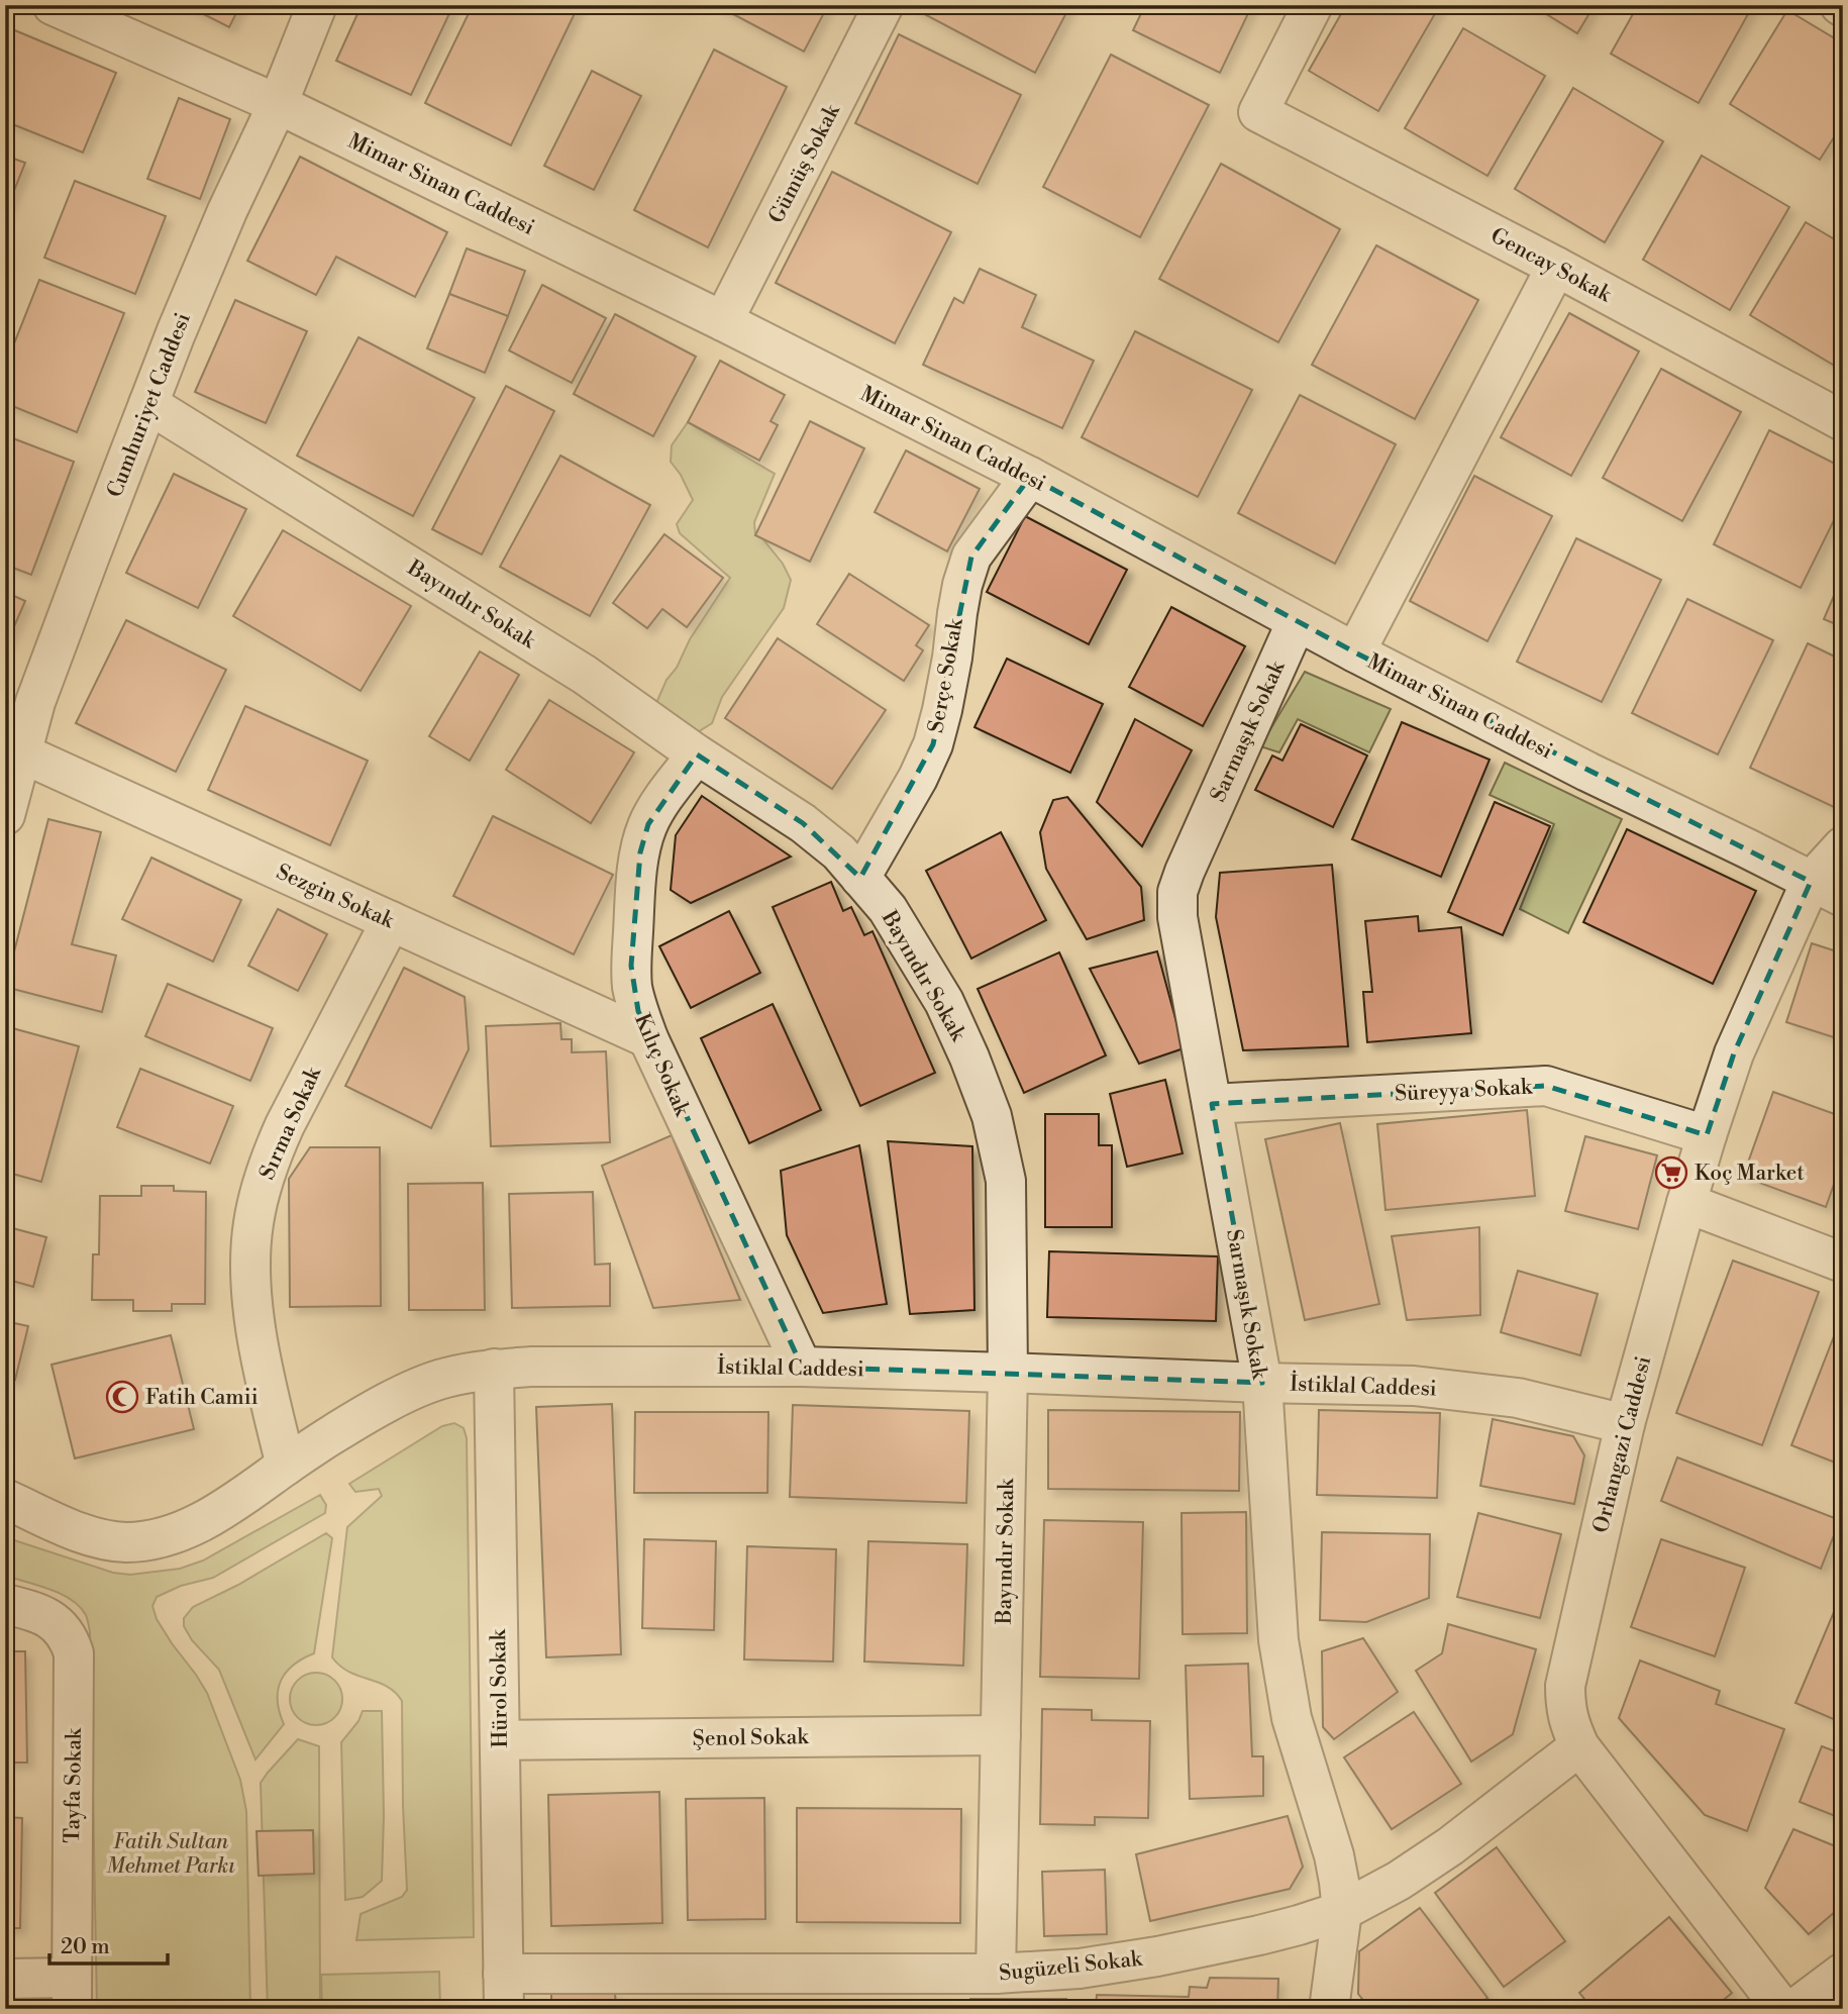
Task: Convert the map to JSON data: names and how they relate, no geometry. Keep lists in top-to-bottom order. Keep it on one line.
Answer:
{"streets":{"street":["Gümüş Sokak","Mimar Sinan Caddesi","Gencay Sokak","Cumhuriyet Caddesi","Bayındır Sokak","Serçe Sokak","Sarmaşık Sokak","Sezgin Sokak","Kılıç Sokak","Süreyya Sokak","Sırma Sokak","İstiklal Caddesi","Orhangazi Caddesi","Hürol Sokak","Şenol Sokak","Tayfa Sokak","Sugüzeli Sokak"]},"crossings":[["Gümüş Sokak","Mimar Sinan Caddesi"],["Mimar Sinan Caddesi","Cumhuriyet Caddesi"],["Mimar Sinan Caddesi","Serçe Sokak"],["Mimar Sinan Caddesi","Sarmaşık Sokak"],["Mimar Sinan Caddesi","Orhangazi Caddesi"],["Cumhuriyet Caddesi","Bayındır Sokak"],["Cumhuriyet Caddesi","Sezgin Sokak"],["Bayındır Sokak","Serçe Sokak"],["Bayındır Sokak","Kılıç Sokak"],["Bayındır Sokak","İstiklal Caddesi"],["Bayındır Sokak","Şenol Sokak"],["Bayındır Sokak","Sugüzeli Sokak"],["Sarmaşık Sokak","Süreyya Sokak"],["Sarmaşık Sokak","İstiklal Caddesi"],["Sarmaşık Sokak","Sugüzeli Sokak"],["Sezgin Sokak","Kılıç Sokak"],["Sezgin Sokak","Sırma Sokak"],["Kılıç Sokak","İstiklal Caddesi"],["Süreyya Sokak","Orhangazi Caddesi"],["Sırma Sokak","İstiklal Caddesi"],["İstiklal Caddesi","Orhangazi Caddesi"],["İstiklal Caddesi","Hürol Sokak"],["Orhangazi Caddesi","Sugüzeli Sokak"],["Hürol Sokak","Şenol Sokak"],["Hürol Sokak","Sugüzeli Sokak"]],"parks":["Fatih Sultan Mehmet Parkı"],"places":{"supermarket":["Koç Market"],"mosque":["Fatih Camii"]},"scale_bar":"20 m"}
